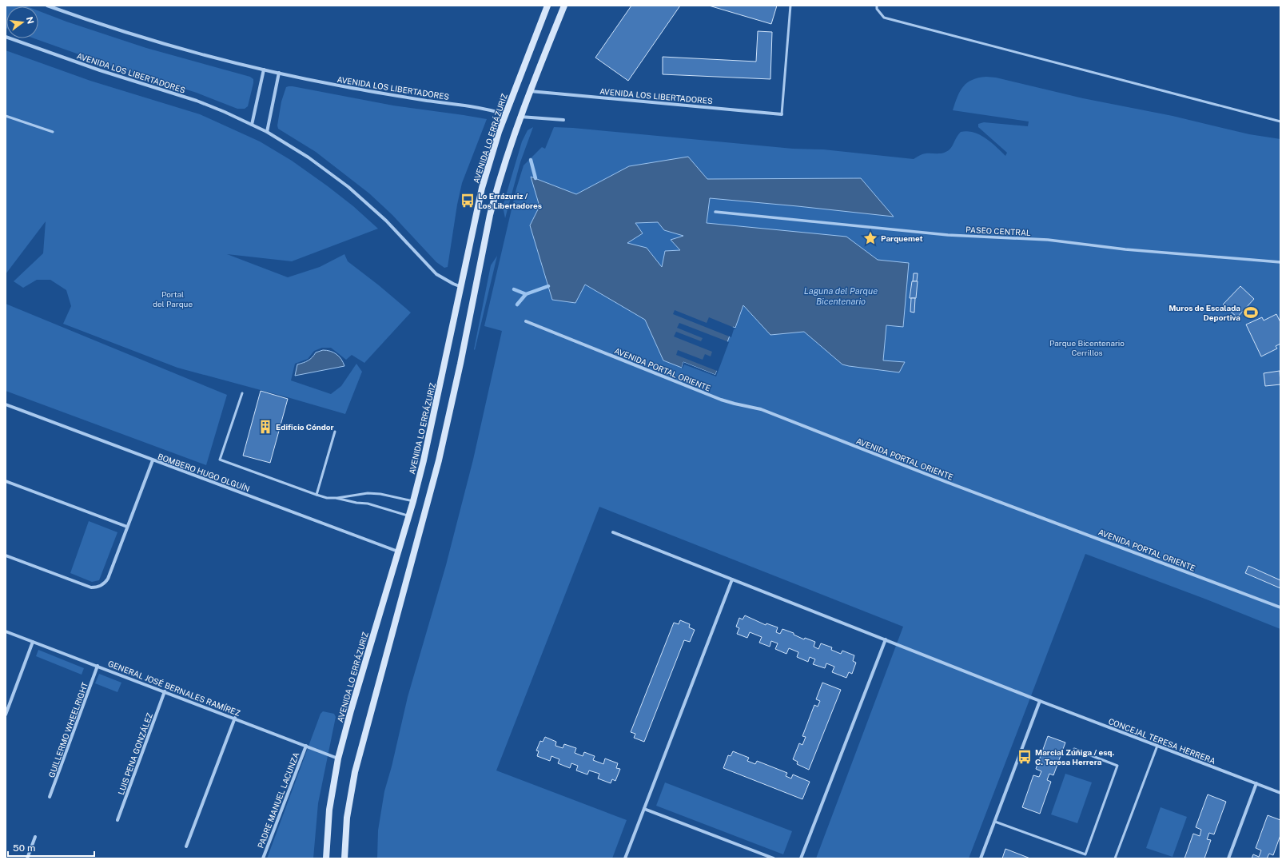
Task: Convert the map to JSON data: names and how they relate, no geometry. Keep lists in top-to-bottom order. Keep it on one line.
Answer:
{"streets":{"main road":["AVENIDA LO ERRÁZURIZ"],"street":["AVENIDA LOS LIBERTADORES","PASEO CENTRAL","AVENIDA PORTAL ORIENTE","BOMBERO HUGO OLGUÍN","GENERAL JOSÉ BERNALES RAMÍREZ","GUILLERMO WHEELRIGHT","CONCEJAL TERESA HERRERA","LUIS PENA GONZÁLEZ","PADRE MANUEL LACUNZA"]},"crossings":[["AVENIDA LOS LIBERTADORES","AVENIDA LO ERRÁZURIZ"],["AVENIDA LO ERRÁZURIZ","BOMBERO HUGO OLGUÍN"],["AVENIDA LO ERRÁZURIZ","GENERAL JOSÉ BERNALES RAMÍREZ"],["GENERAL JOSÉ BERNALES RAMÍREZ","GUILLERMO WHEELRIGHT"],["GENERAL JOSÉ BERNALES RAMÍREZ","LUIS PENA GONZÁLEZ"],["GENERAL JOSÉ BERNALES RAMÍREZ","PADRE MANUEL LACUNZA"]],"water":["Laguna del Parque Bicentenario"],"parks":["Portal del Parque","Parque Bicentenario Cerrillos"],"places":{"bus stop":["Lo Errázuriz / Los Libertadores","Marcial Zúñiga / esq. C. Teresa Herrera"],"place":["Parquemet"],"sports":["Muros de Escalada Deportiva"],"building":["Edificio Cóndor"]},"scale_bar":"50 m","north":"right"}
